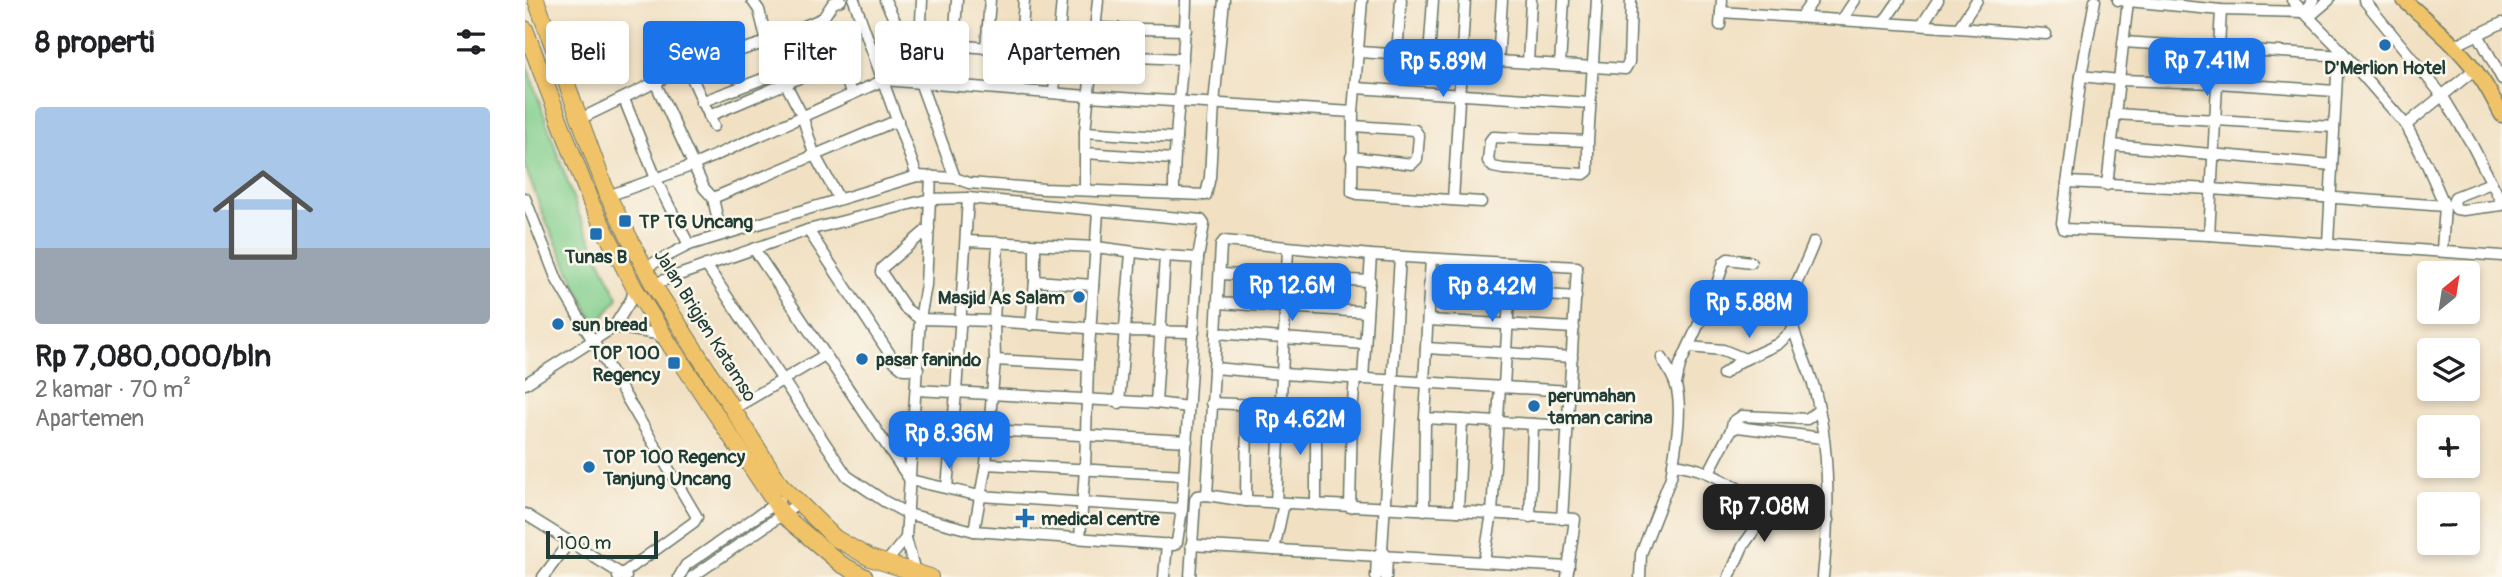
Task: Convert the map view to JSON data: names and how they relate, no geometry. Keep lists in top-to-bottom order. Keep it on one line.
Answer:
{"streets":{"highway":["Jalan Brigjen Katamso"]},"places":{"other":["D'Merlion Hotel","Masjid As Salam","sun bread","pasar fanindo","perumahan taman carina","TOP 100 Regency Tanjung Uncang"],"transit":["TP TG Uncang","Tunas B","TOP 100 Regency"],"health":["medical centre"]},"scale_bar":"100 m","north":"top right","page":{"heading":"8 properti","chip":["Beli","Sewa","Filter","Baru","Apartemen"],"price":["Rp 7.41M","Rp 5.89M","Rp 12.6M","Rp 8.42M","Rp 5.88M","Rp 4.62M","Rp 8.36M","Rp 7.08M"],"list":[{"name":"Rp 7,080,000/bln","note":"2 kamar · 70 m² · Apartemen"}],"map_buttons":["+","−"],"scale":"100 m"}}
